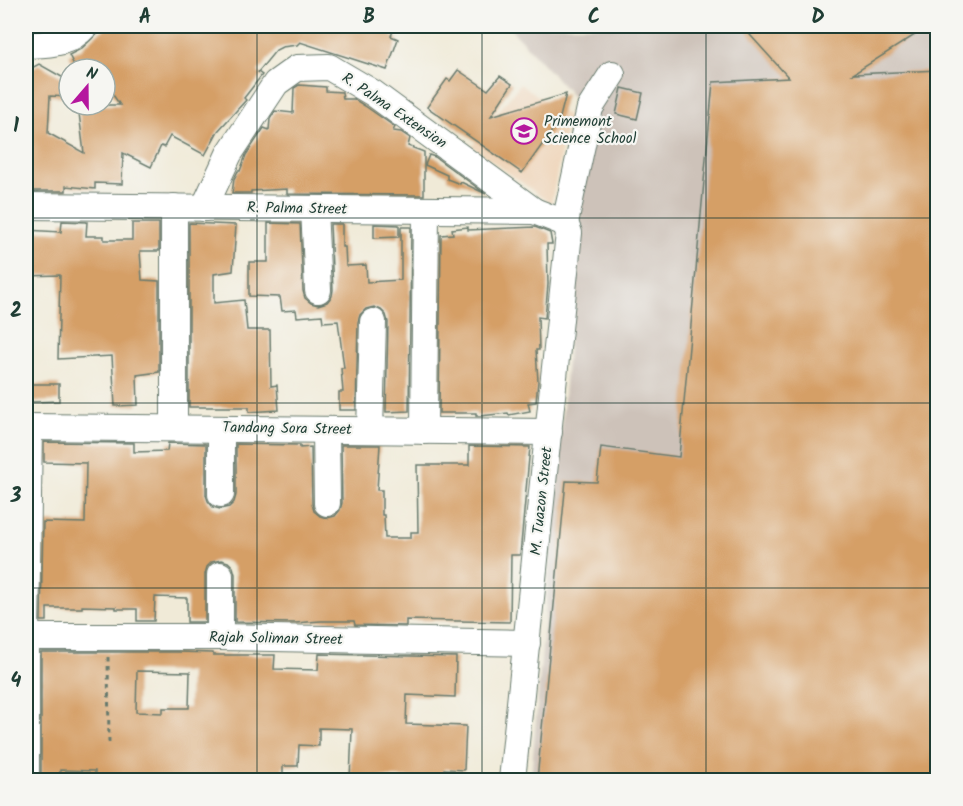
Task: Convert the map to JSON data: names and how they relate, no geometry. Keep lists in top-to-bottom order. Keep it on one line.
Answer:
{"streets":{"street":["R. Palma Extension","R. Palma Street","Tandang Sora Street","M. Tuazon Street","Rajah Soliman Street"]},"crossings":[["R. Palma Extension","R. Palma Street"],["R. Palma Street","M. Tuazon Street"],["Tandang Sora Street","M. Tuazon Street"],["M. Tuazon Street","Rajah Soliman Street"]],"places":{"school or university":["Primemont Science School"]},"north":"top","grid":{"columns":["A","B","C","D"],"rows":["1","2","3","4"]}}
